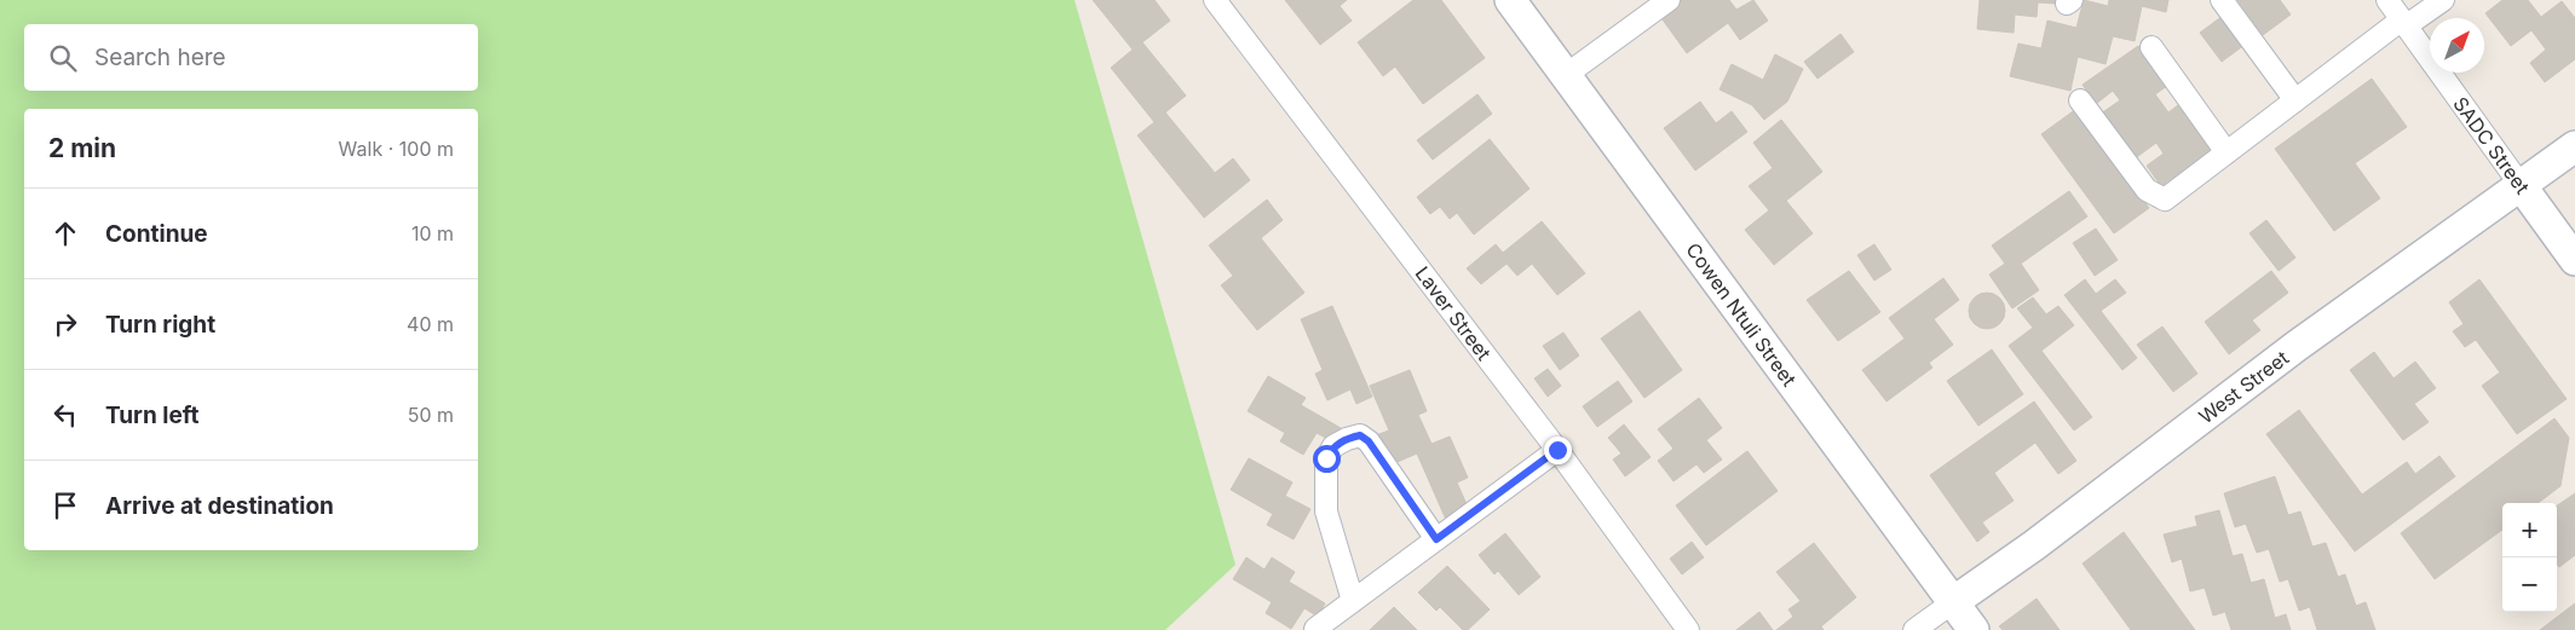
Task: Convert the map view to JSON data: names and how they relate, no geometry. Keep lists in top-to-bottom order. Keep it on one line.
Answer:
{"streets":{"street":["SADC Street","Laver Street","Cowen Ntuli Street","West Street"]},"crossings":[["SADC Street","West Street"],["Cowen Ntuli Street","West Street"]],"north":"top right","page":{"search":"Search here","heading":["2 min","Walk · 100 m"],"list":[["Continue","10 m"],["Turn right","40 m"],["Turn left","50 m"],"Arrive at destination"],"map_buttons":["+","−"]}}
